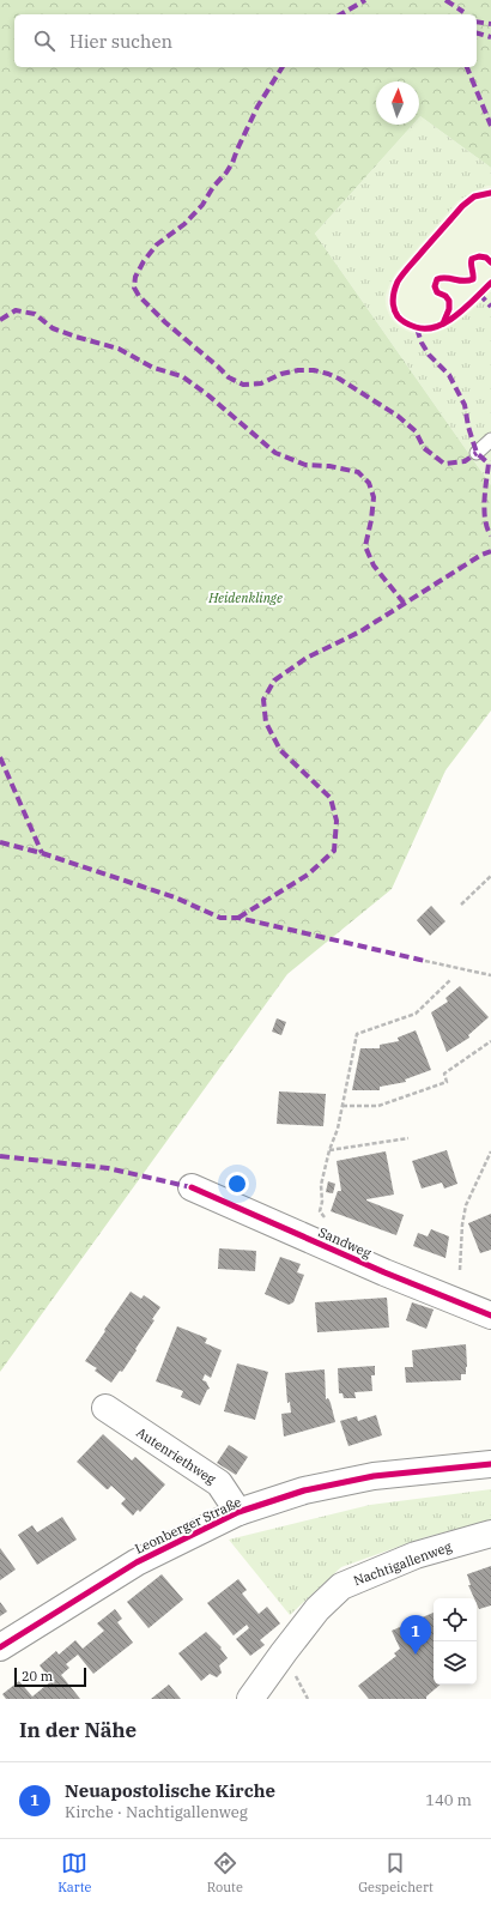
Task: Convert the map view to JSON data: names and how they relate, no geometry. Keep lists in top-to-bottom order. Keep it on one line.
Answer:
{"streets":{"street":["Sandweg","Autenriethweg","Leonberger Straße","Nachtigallenweg"]},"crossings":[["Autenriethweg","Leonberger Straße"]],"parks":["Heidenklinge"],"scale_bar":"20 m","north":"top","page":{"search":"Hier suchen","pins":"1","scale":"20 m","heading":"In der Nähe","list":[{"mark":"1","name":"Neuapostolische Kirche","note":"Kirche · Nachtigallenweg","value":"140 m"}],"nav":["Karte","Route","Gespeichert"]}}
